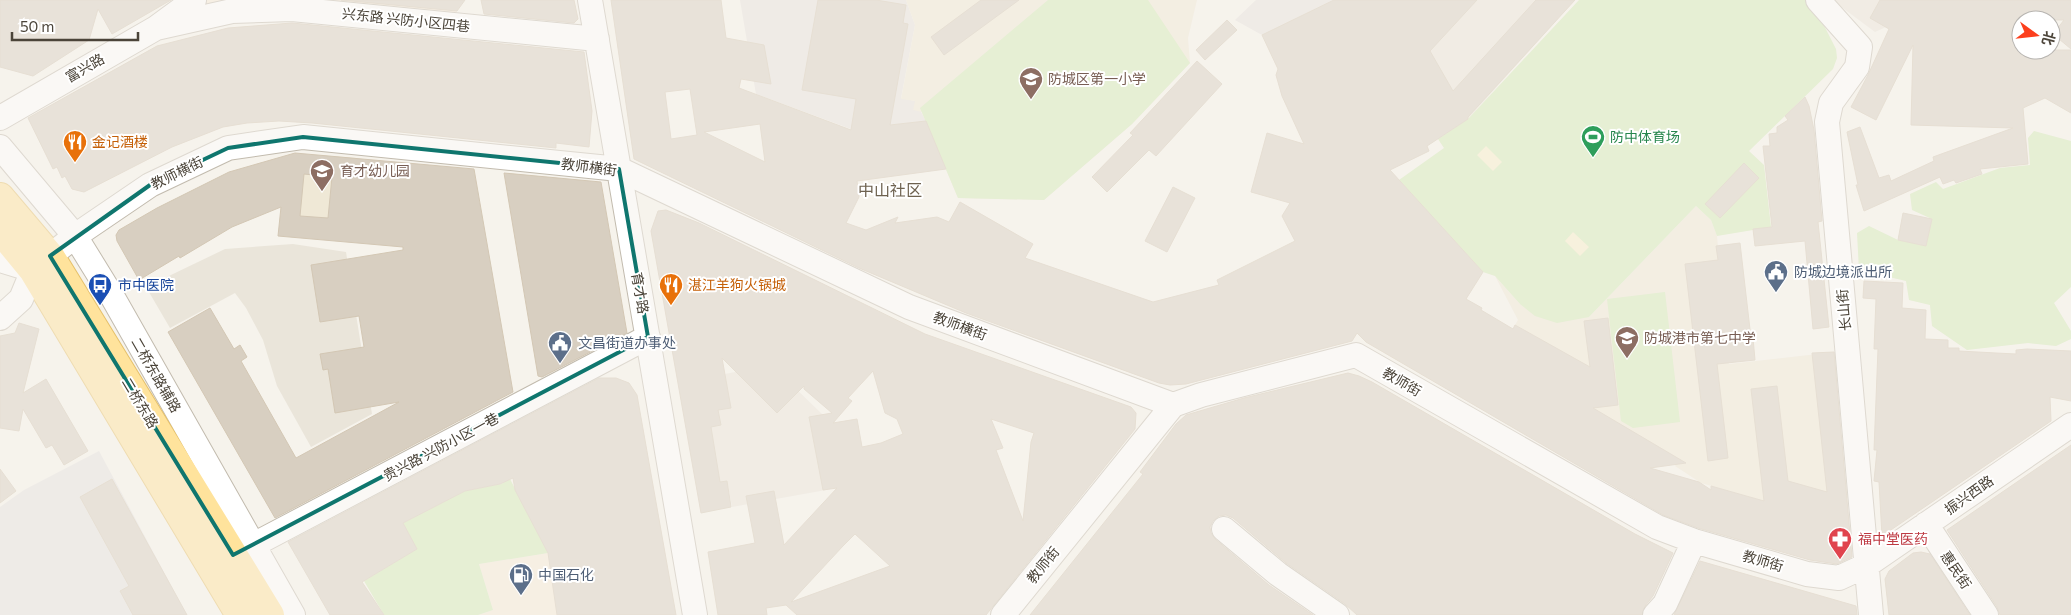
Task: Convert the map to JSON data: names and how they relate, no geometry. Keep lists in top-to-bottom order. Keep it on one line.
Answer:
{"streets":{"main road":["二桥东路"],"street":["兴东路 兴防小区四巷","富兴路","教师横街","育才路","长山街","二桥东路辅路","教师街","贵兴路 兴防小区一巷","振兴西路","惠民街"]},"crossings":[["兴东路 兴防小区四巷","富兴路"],["兴东路 兴防小区四巷","育才路"],["教师横街","育才路"],["教师横街","二桥东路辅路"],["教师横街","教师街"],["教师横街","二桥东路"],["育才路","贵兴路 兴防小区一巷"],["长山街","教师街"],["长山街","振兴西路"],["二桥东路辅路","二桥东路"],["二桥东路辅路","贵兴路 兴防小区一巷"],["教师街","振兴西路"],["二桥东路","贵兴路 兴防小区一巷"],["振兴西路","惠民街"]],"districts":["中山社区"],"places":{"school or university":["防城区第一小学","育才幼儿园","防城港市第七中学"],"sports":["防中体育场"],"restaurant":["金记酒楼","湛江羊狗火锅城"],"public building":["防城边境派出所","文昌街道办事处"],"bus stop":["市中医院"],"pharmacy":["福中堂医药"],"fuel station":["中国石化"]},"scale_bar":"50 m","north":"right"}
